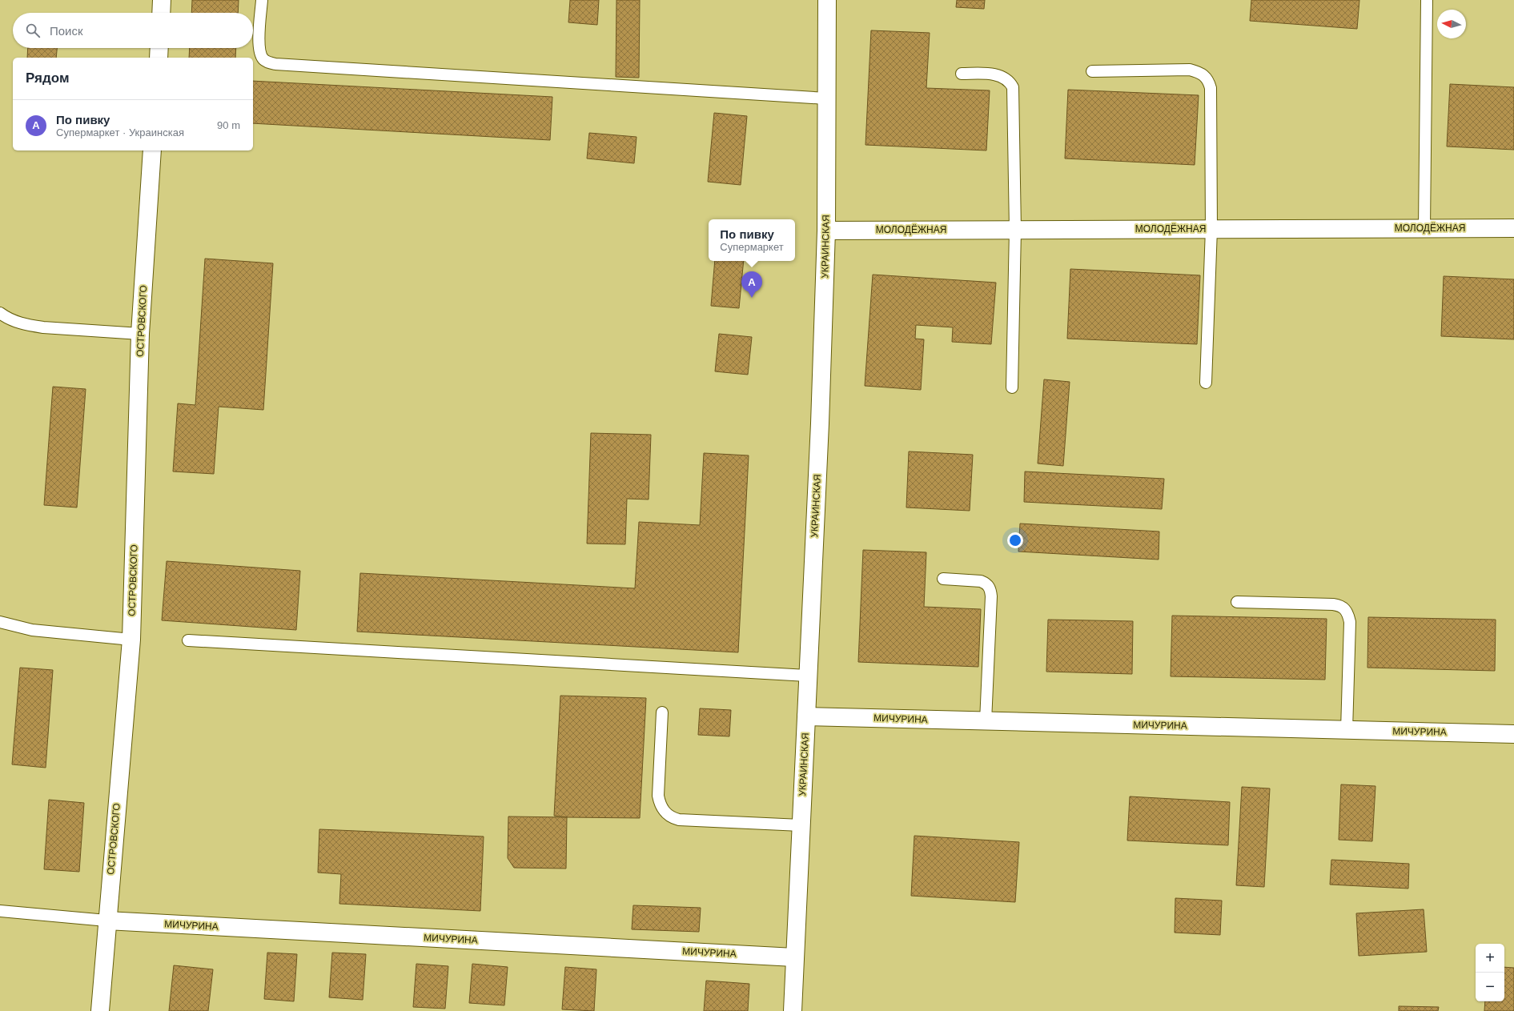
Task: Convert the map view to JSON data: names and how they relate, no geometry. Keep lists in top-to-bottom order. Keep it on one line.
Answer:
{"streets":{"street":["МОЛОДЁЖНАЯ","УКРАИНСКАЯ","ОСТРОВСКОГО","МИЧУРИНА"]},"crossings":[["МОЛОДЁЖНАЯ","УКРАИНСКАЯ"],["УКРАИНСКАЯ","МИЧУРИНА"],["ОСТРОВСКОГО","МИЧУРИНА"]],"north":"left","page":{"search":"Поиск","heading":"Рядом","list":[{"mark":"A","name":"По пивку","note":"Супермаркет · Украинская","value":"90 m"}],"popup":["По пивку","Супермаркет"],"pins":"A","map_buttons":["+","−"]}}
